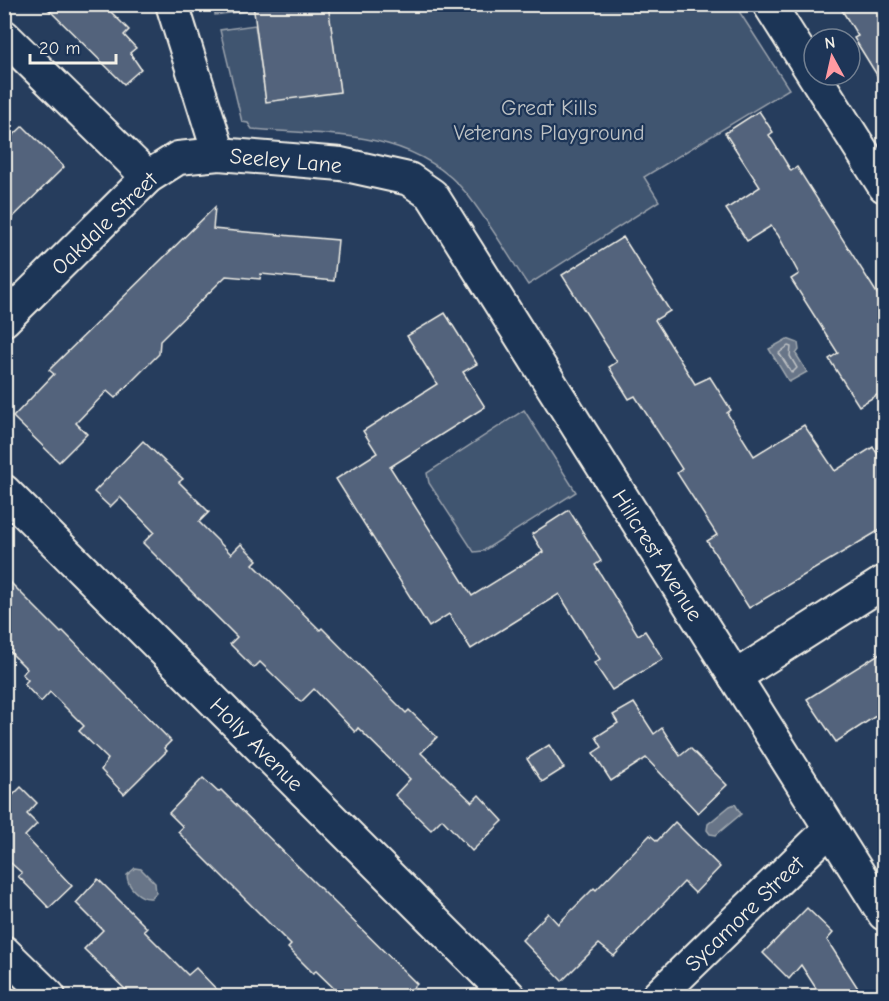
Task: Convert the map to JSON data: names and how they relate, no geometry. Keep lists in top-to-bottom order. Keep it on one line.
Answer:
{"streets":{"street":["Seeley Lane","Oakdale Street","Hillcrest Avenue","Holly Avenue","Sycamore Street"]},"crossings":[["Seeley Lane","Oakdale Street"],["Seeley Lane","Hillcrest Avenue"],["Hillcrest Avenue","Sycamore Street"]],"parks":["Great Kills Veterans Playground"],"scale_bar":"20 m","north":"top"}
